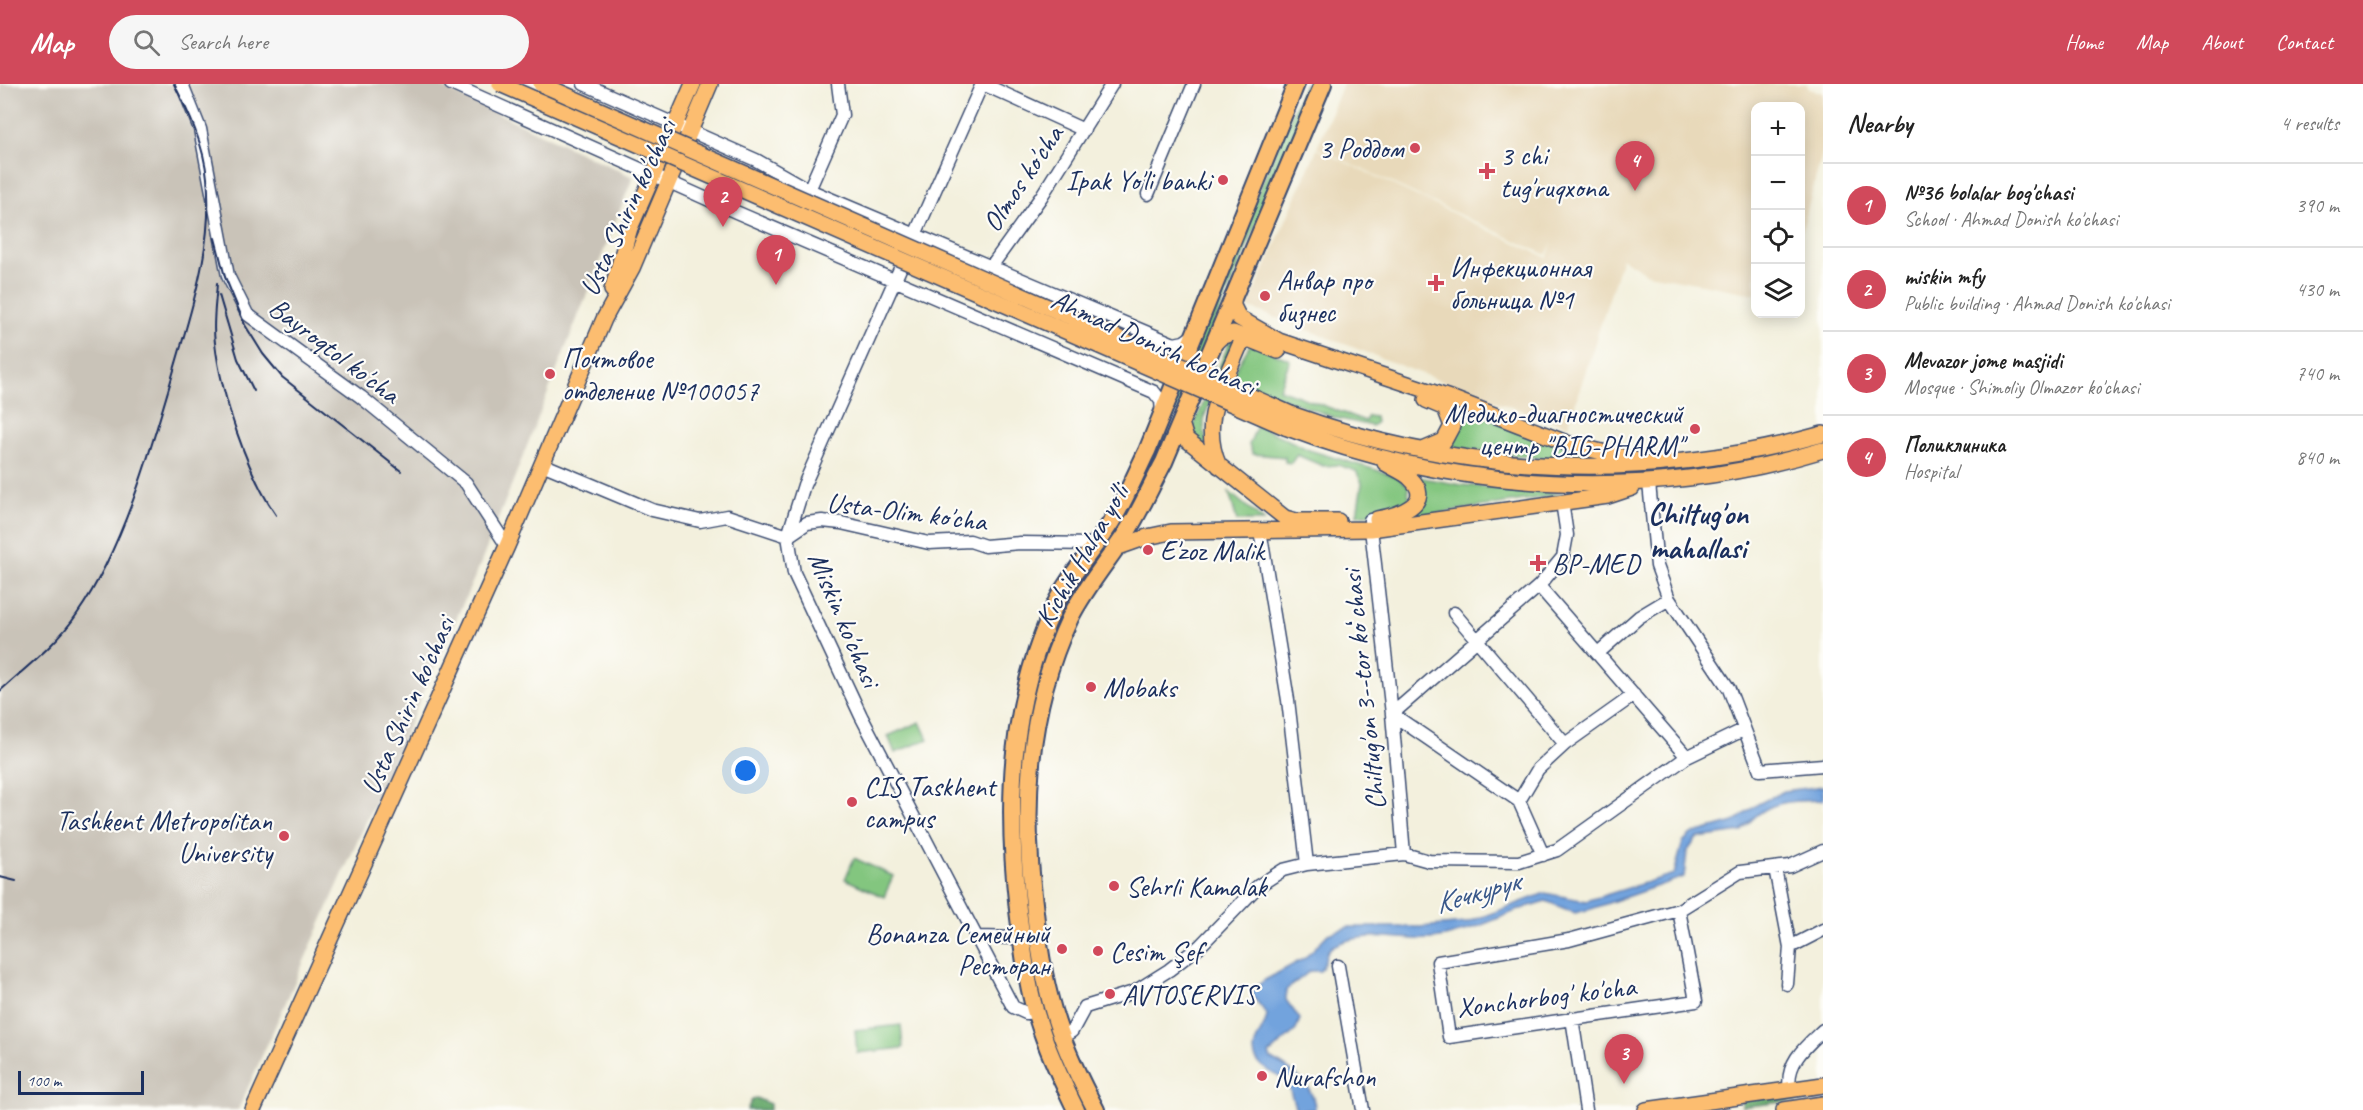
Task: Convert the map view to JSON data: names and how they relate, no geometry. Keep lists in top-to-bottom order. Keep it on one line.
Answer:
{"streets":{"highway":["Kichik Halqa yo'li"],"main road":["Usta Shirin ko'chasi","Ahmad Donish ko'chasi"],"street":["Olmos ko'cha","Bayroqtol ko'cha","Usta-Olim ko'cha","Miskin ko'chasi","Chiltug'on 3--tor koʻchasi","Xonchorbog' ko'cha"]},"crossings":[["Olmos ko'cha","Ahmad Donish ko'chasi"],["Usta Shirin ko'chasi","Ahmad Donish ko'chasi"],["Usta Shirin ko'chasi","Bayroqtol ko'cha"],["Ahmad Donish ko'chasi","Kichik Halqa yo'li"],["Ahmad Donish ko'chasi","Miskin ko'chasi"],["Usta-Olim ko'cha","Kichik Halqa yo'li"],["Usta-Olim ko'cha","Miskin ko'chasi"],["Kichik Halqa yo'li","Miskin ko'chasi"]],"districts":["Chiltug'on mahallasi"],"water":["Кечкурук"],"places":{"other":["3 Роддом","Ipak Yo'li banki","Анвар про бизнес","Почтовое отделение №100057","Медико-диагностический центр \"BIG-PHARM\"","E'zoz Malik","Mobaks","CIS Taskhent campus","Tashkent Metropolitan University","Sehrli Kamalak","Bonanza Семейный Ресторан","Cesim Şef","AVTOSERVIS","Nurafshon"],"health":["3 chi tug'ruqxona","Инфекционная больница №1","BP-MED"]},"scale_bar":"100 m","page":{"header":"Map","search":"Search here","nav":["Home","Map","About","Contact"],"heading":["Nearby","4 results"],"map_buttons":["+","−"],"pins":["4","2","1","3"],"list":[{"mark":"1","name":"№36 bolalar bog'chasi","note":"School · Ahmad Donish ko'chasi","value":"390 m"},{"mark":"2","name":"miskin mfy","note":"Public building · Ahmad Donish ko'chasi","value":"430 m"},{"mark":"3","name":"Mevazor jome masjidi","note":"Mosque · Shimoliy Olmazor ko'chasi","value":"740 m"},{"mark":"4","name":"Поликлиника","note":"Hospital","value":"840 m"}],"scale":"100 m"}}
